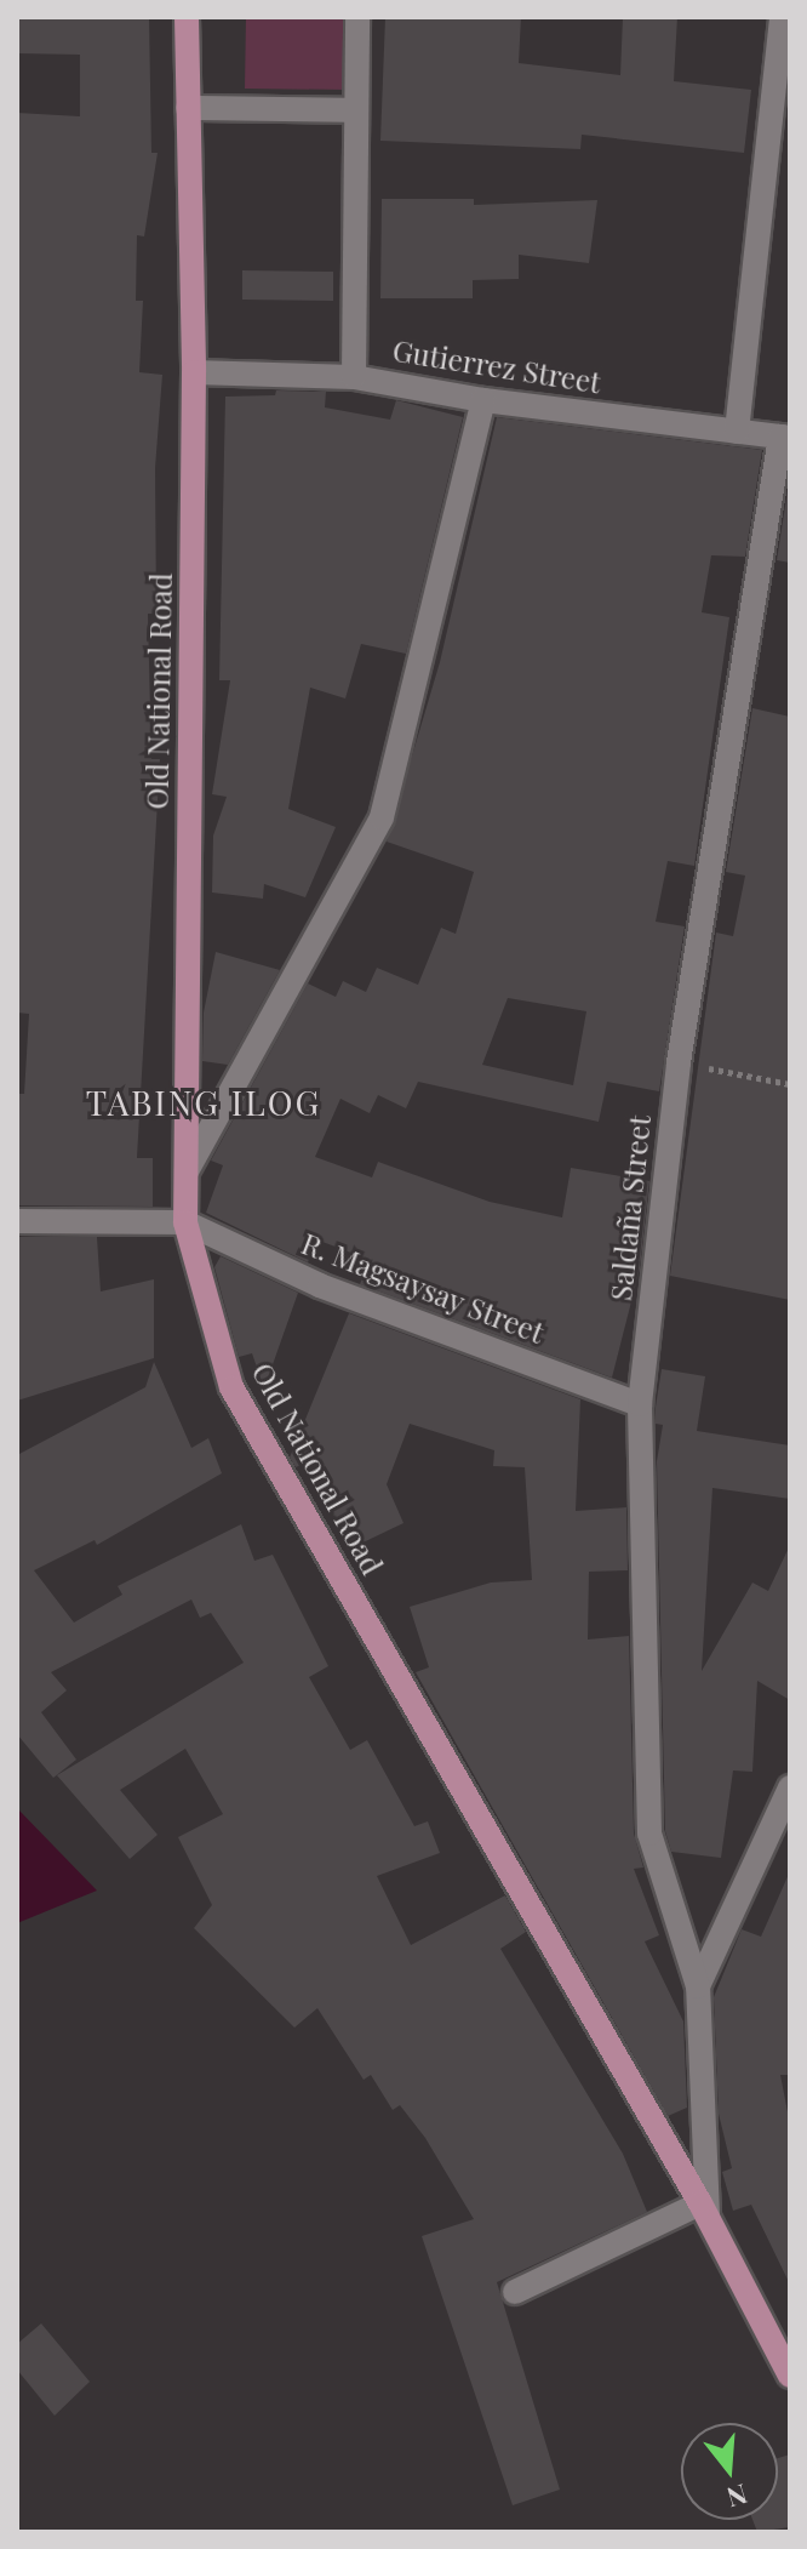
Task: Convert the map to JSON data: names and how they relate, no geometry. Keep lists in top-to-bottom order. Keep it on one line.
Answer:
{"streets":{"main road":["Old National Road"],"street":["Gutierrez Street","Saldaña Street","R. Magsaysay Street"]},"crossings":[["Gutierrez Street","Old National Road"],["Gutierrez Street","Saldaña Street"],["Old National Road","R. Magsaysay Street"],["Saldaña Street","R. Magsaysay Street"]],"districts":["TABING ILOG"],"north":"bottom"}
